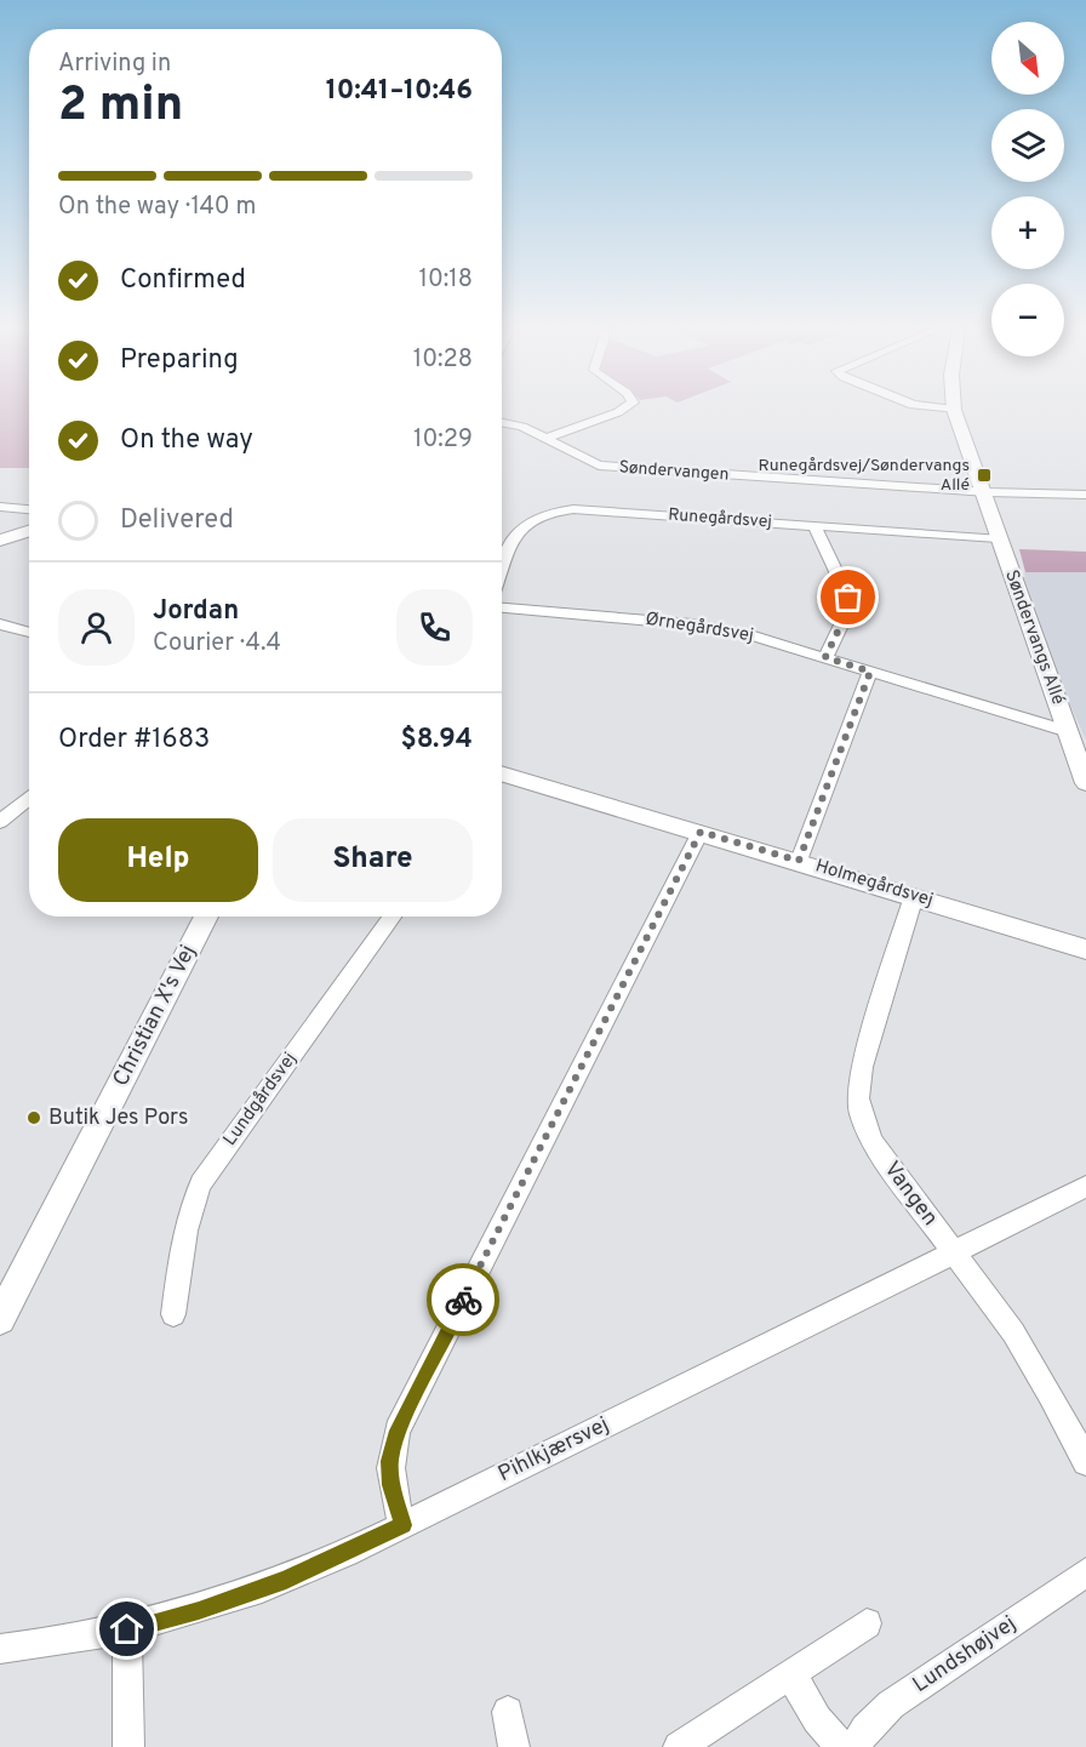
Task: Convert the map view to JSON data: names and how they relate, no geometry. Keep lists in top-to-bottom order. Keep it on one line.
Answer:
{"streets":{"street":["Søndervangen","Runegårdsvej","Ørnegårdsvej","Søndervangs Allé","Holmegårdsvej","Christian X's Vej","Lundgårdsvej","Vangen","Pihlkjærsvej","Lundshøjvej"]},"crossings":[["Søndervangen","Søndervangs Allé"],["Runegårdsvej","Søndervangs Allé"],["Ørnegårdsvej","Søndervangs Allé"],["Holmegårdsvej","Vangen"],["Vangen","Pihlkjærsvej"]],"places":{"transit":["Runegårdsvej/Søndervangs Allé"],"other":["Butik Jes Pors"]},"north":"bottom right","page":{"map_buttons":["+","−"],"heading":["2 min","Arriving in","10:41–10:46"],"panel":["Jordan","Courier · 4.4","Order #1683","$8.94"],"bar":"On the way · 140 m","list":[["Confirmed","10:18"],["Preparing","10:28"],["On the way","10:29"],"Delivered"],"buttons":["Help","Share"]}}
